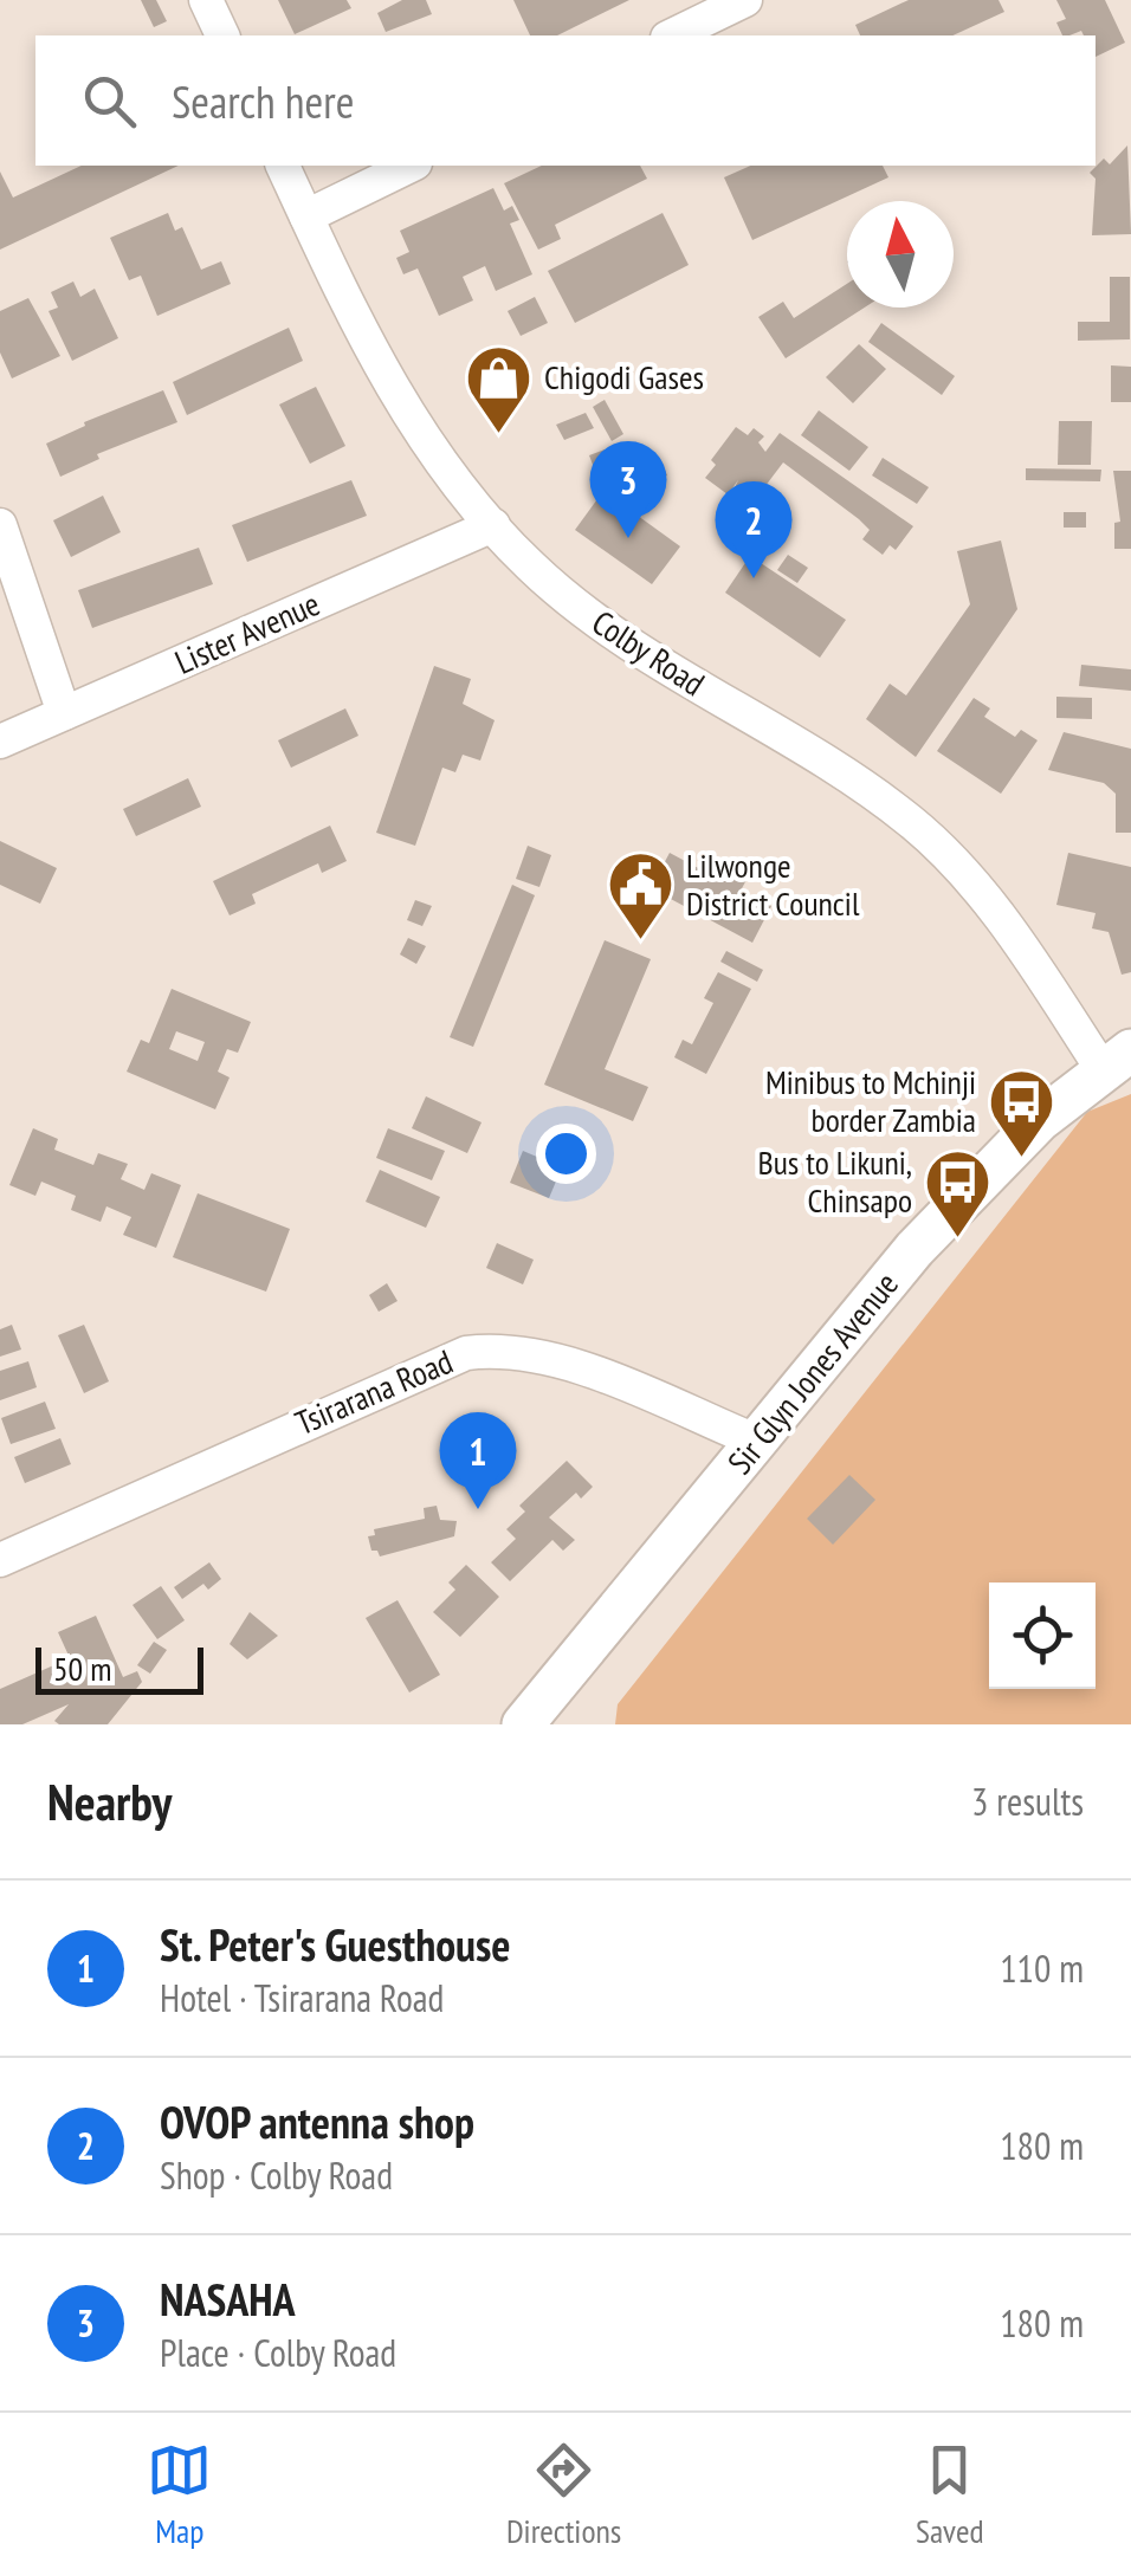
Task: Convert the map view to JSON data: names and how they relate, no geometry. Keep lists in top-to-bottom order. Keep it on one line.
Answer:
{"streets":{"main road":["Sir Glyn Jones Avenue"],"street":["Lister Avenue","Colby Road","Tsirarana Road"]},"crossings":[["Lister Avenue","Colby Road"],["Colby Road","Sir Glyn Jones Avenue"],["Sir Glyn Jones Avenue","Tsirarana Road"]],"places":{"shop":["Chigodi Gases"],"public building":["Lilwonge District Council"],"bus stop":["Minibus to Mchinji border Zambia","Bus to Likuni, Chinsapo"]},"scale_bar":"50 m","north":"top","page":{"search":"Search here","pins":["3","2","1"],"scale":"50 m","heading":["Nearby","3 results"],"list":[{"mark":"1","name":"St. Peter's Guesthouse","note":"Hotel · Tsirarana Road","value":"110 m"},{"mark":"2","name":"OVOP antenna shop","note":"Shop · Colby Road","value":"180 m"},{"mark":"3","name":"NASAHA","note":"Place · Colby Road","value":"180 m"}],"nav":["Map","Directions","Saved"]}}
